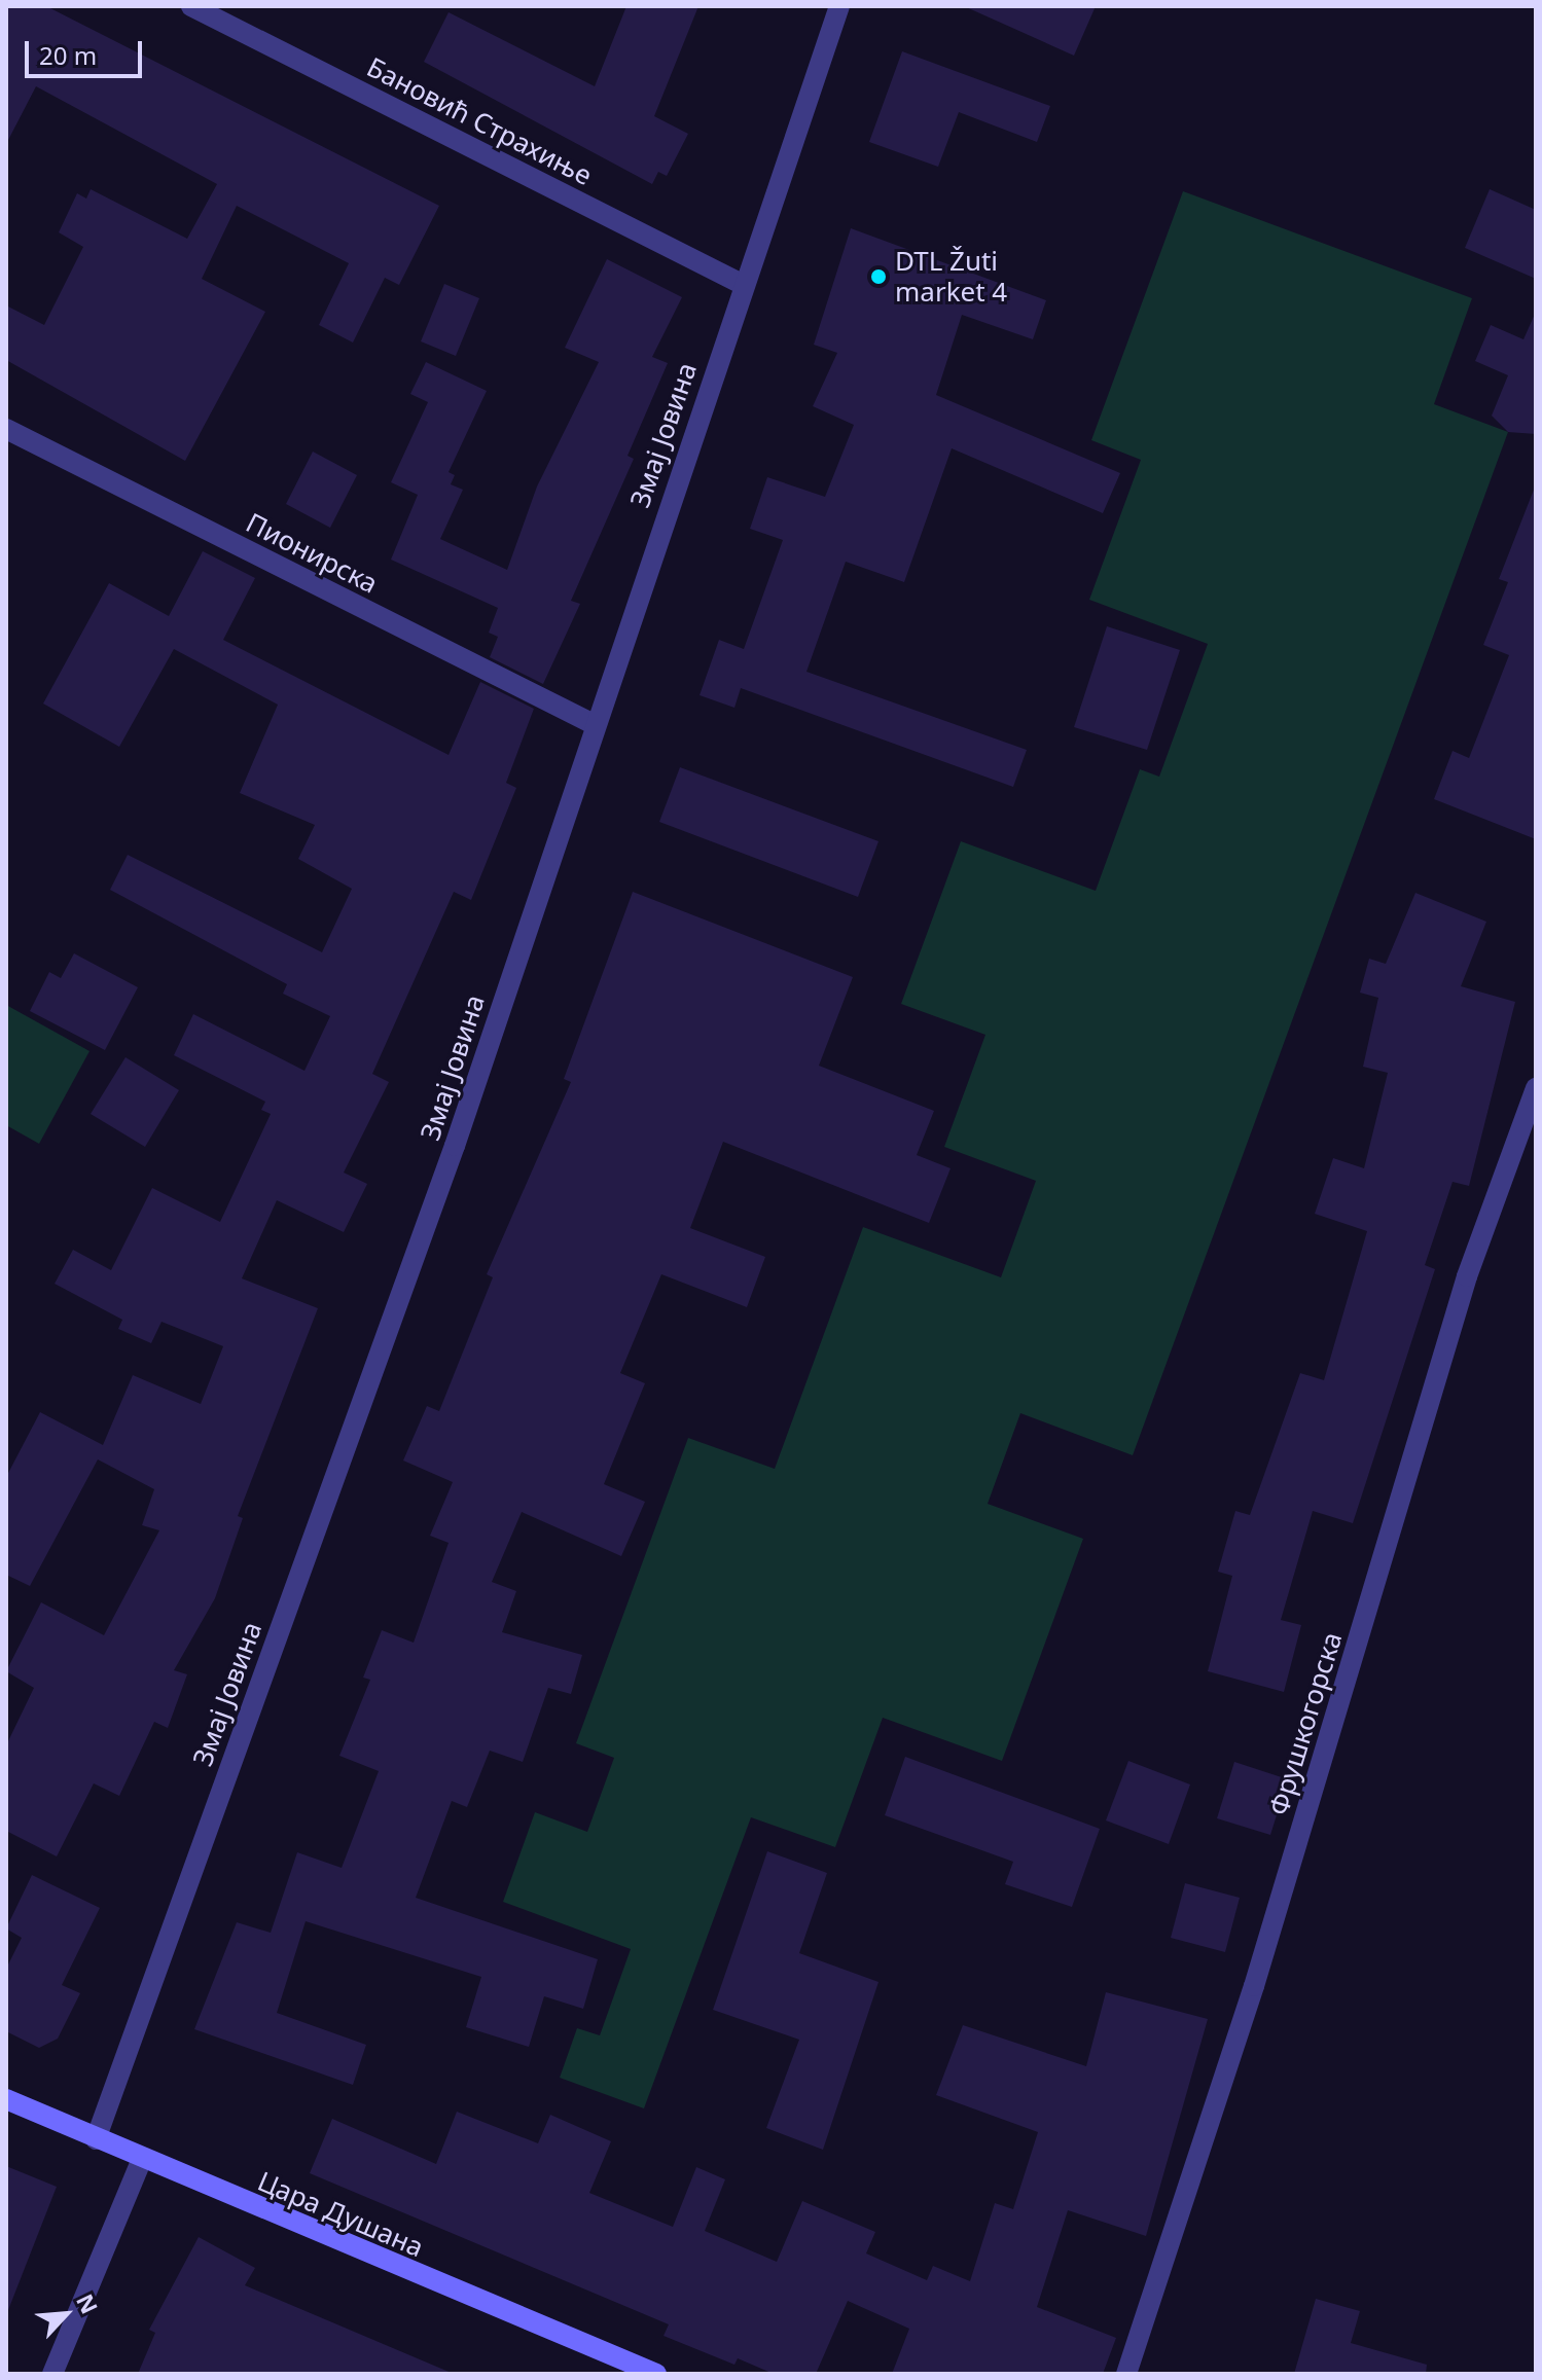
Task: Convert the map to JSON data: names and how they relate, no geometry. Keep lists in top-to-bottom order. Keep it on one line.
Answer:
{"streets":{"main road":["Цара Душана"],"street":["Бановић Страхиње","Змај Јовина","Пионирска","Фрушкогорска"]},"crossings":[["Бановић Страхиње","Змај Јовина"],["Змај Јовина","Пионирска"],["Змај Јовина","Цара Душана"]],"places":["DTL Žuti market 4"],"scale_bar":"20 m","north":"top right"}
